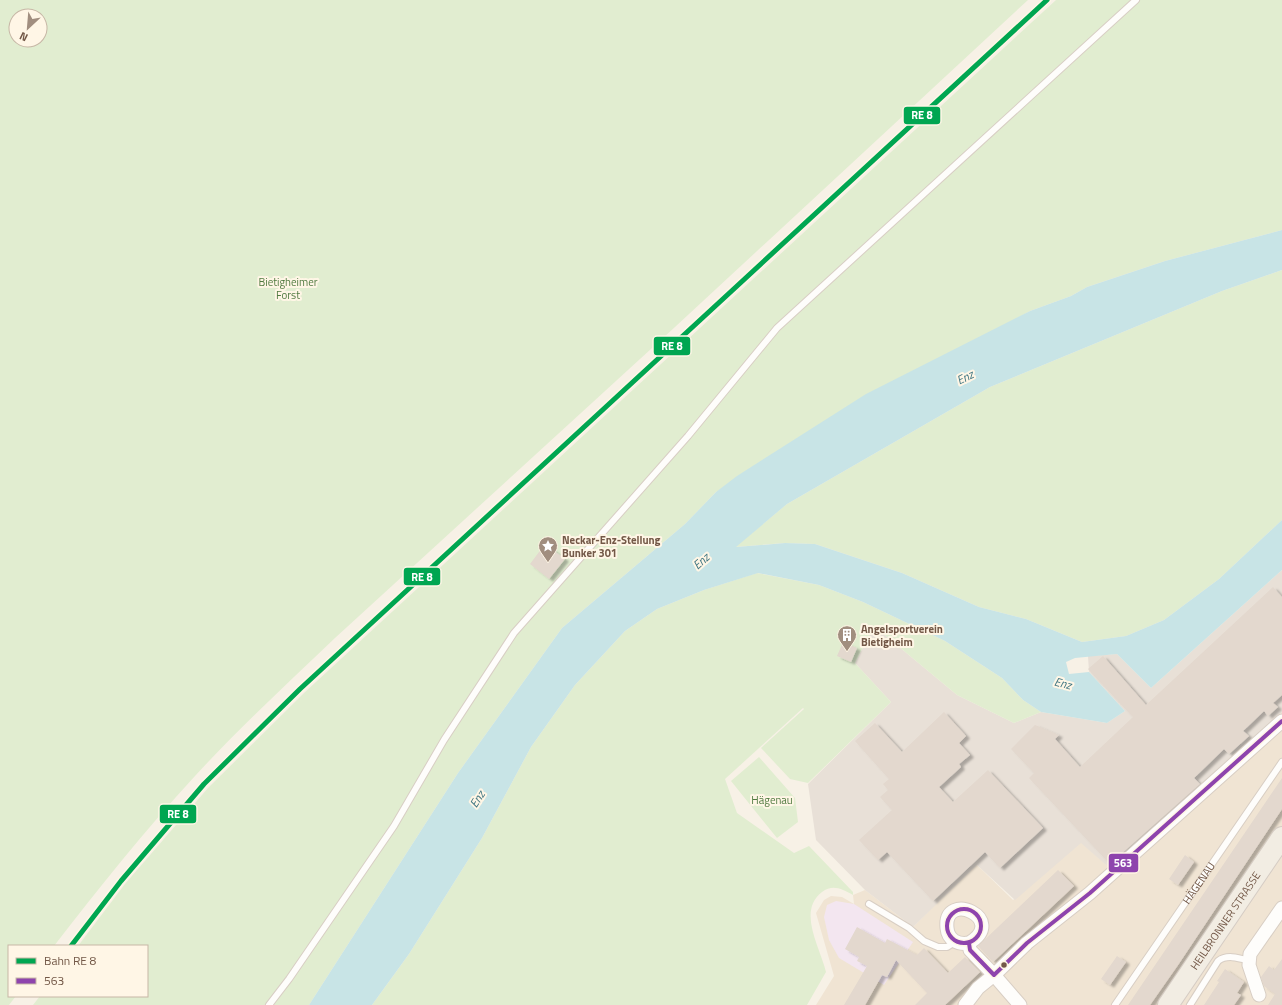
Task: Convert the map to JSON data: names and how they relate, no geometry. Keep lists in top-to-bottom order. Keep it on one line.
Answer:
{"streets":{"main road":["HEILBRONNER STRASSE"],"lane":["HÄGENAU"]},"water":["Enz"],"parks":["Bietigheimer Forst","Hägenau"],"places":{"place":["Neckar-Enz-Stellung Bunker 301"],"building":["Angelsportverein Bietigheim"]},"lines":["transit line 563"],"legend":["Bahn RE 8","563"],"north":"bottom left"}
